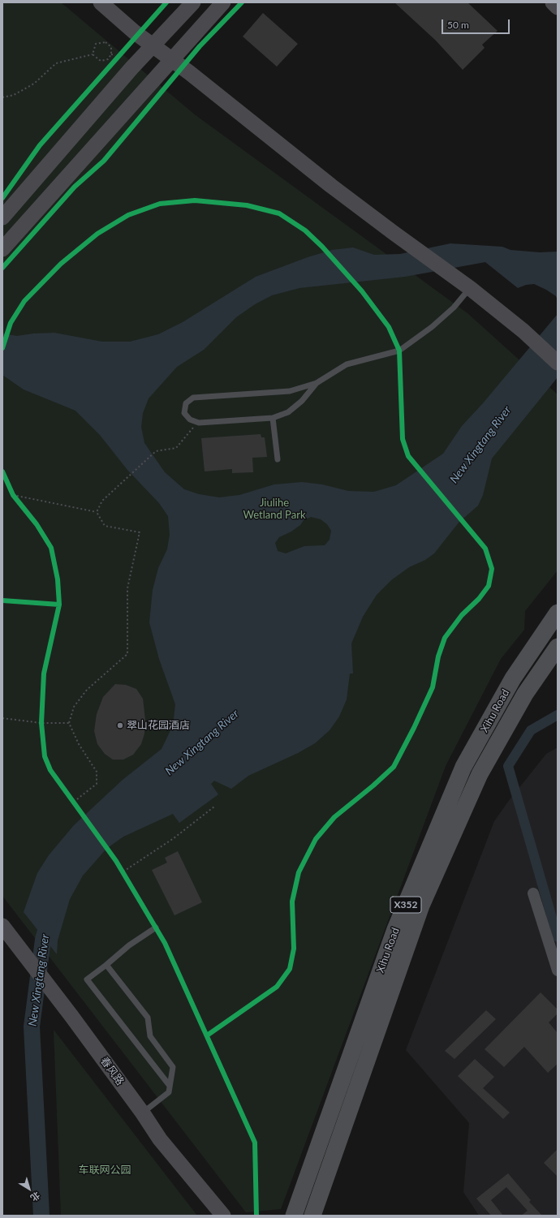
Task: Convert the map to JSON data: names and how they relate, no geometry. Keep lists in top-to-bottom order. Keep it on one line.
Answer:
{"streets":{"main road":["Xihu Road","X352","春风路"]},"water":["New Xingtang River"],"parks":["Jiulihe Wetland Park","车联网公园"],"places":["翠山花园酒店"],"scale_bar":"50 m","north":"bottom right"}
